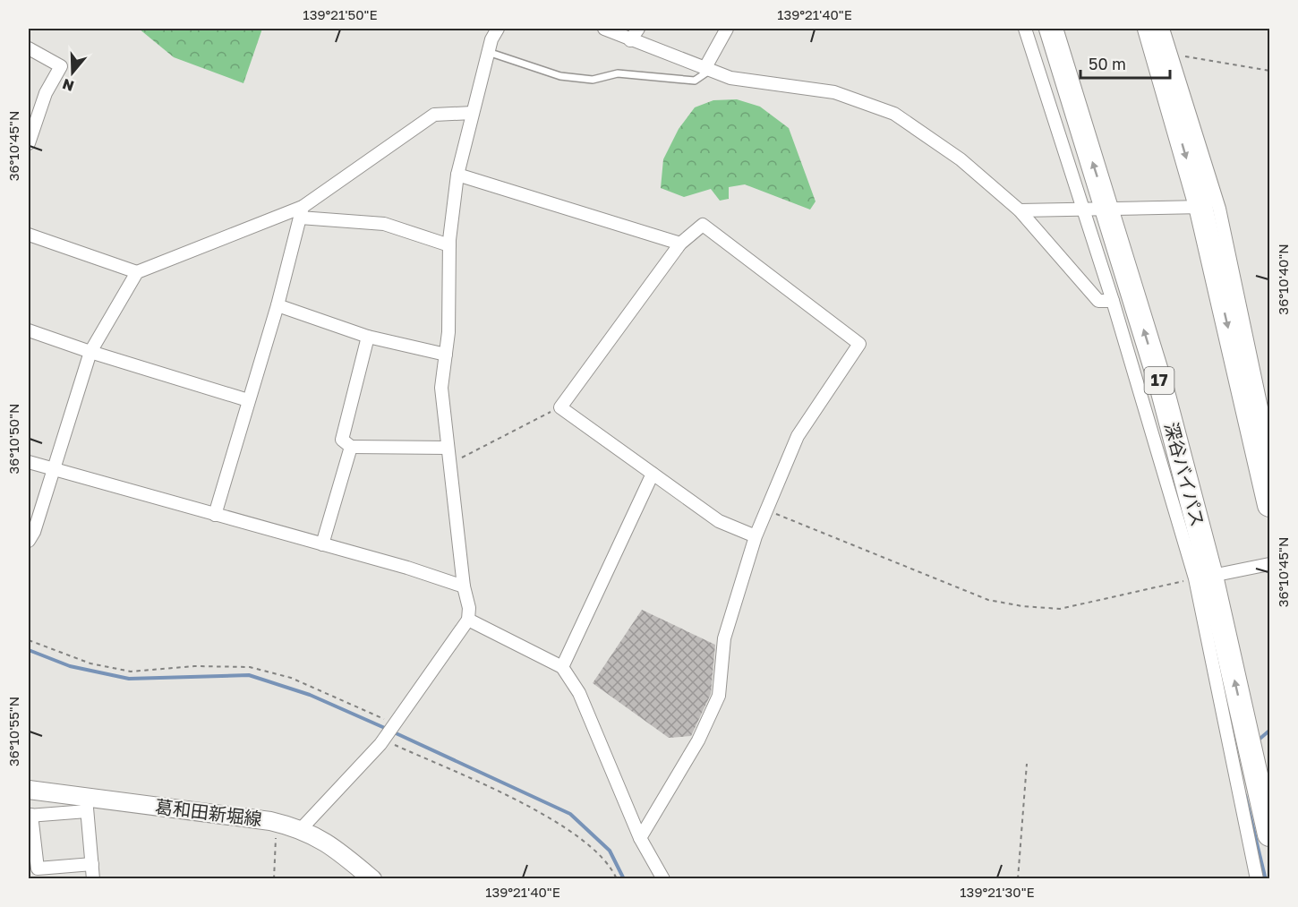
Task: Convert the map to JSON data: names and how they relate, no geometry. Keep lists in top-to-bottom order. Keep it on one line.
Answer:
{"streets":{"highway":["17","深谷バイパス"],"main road":["葛和田新堀線"]},"scale_bar":"50 m","north":"bottom","coordinates":["139°21'50\"E","139°21'40\"E","36°10'45\"N","36°10'40\"N","36°10'50\"N","36°10'55\"N","139°21'30\"E"]}
